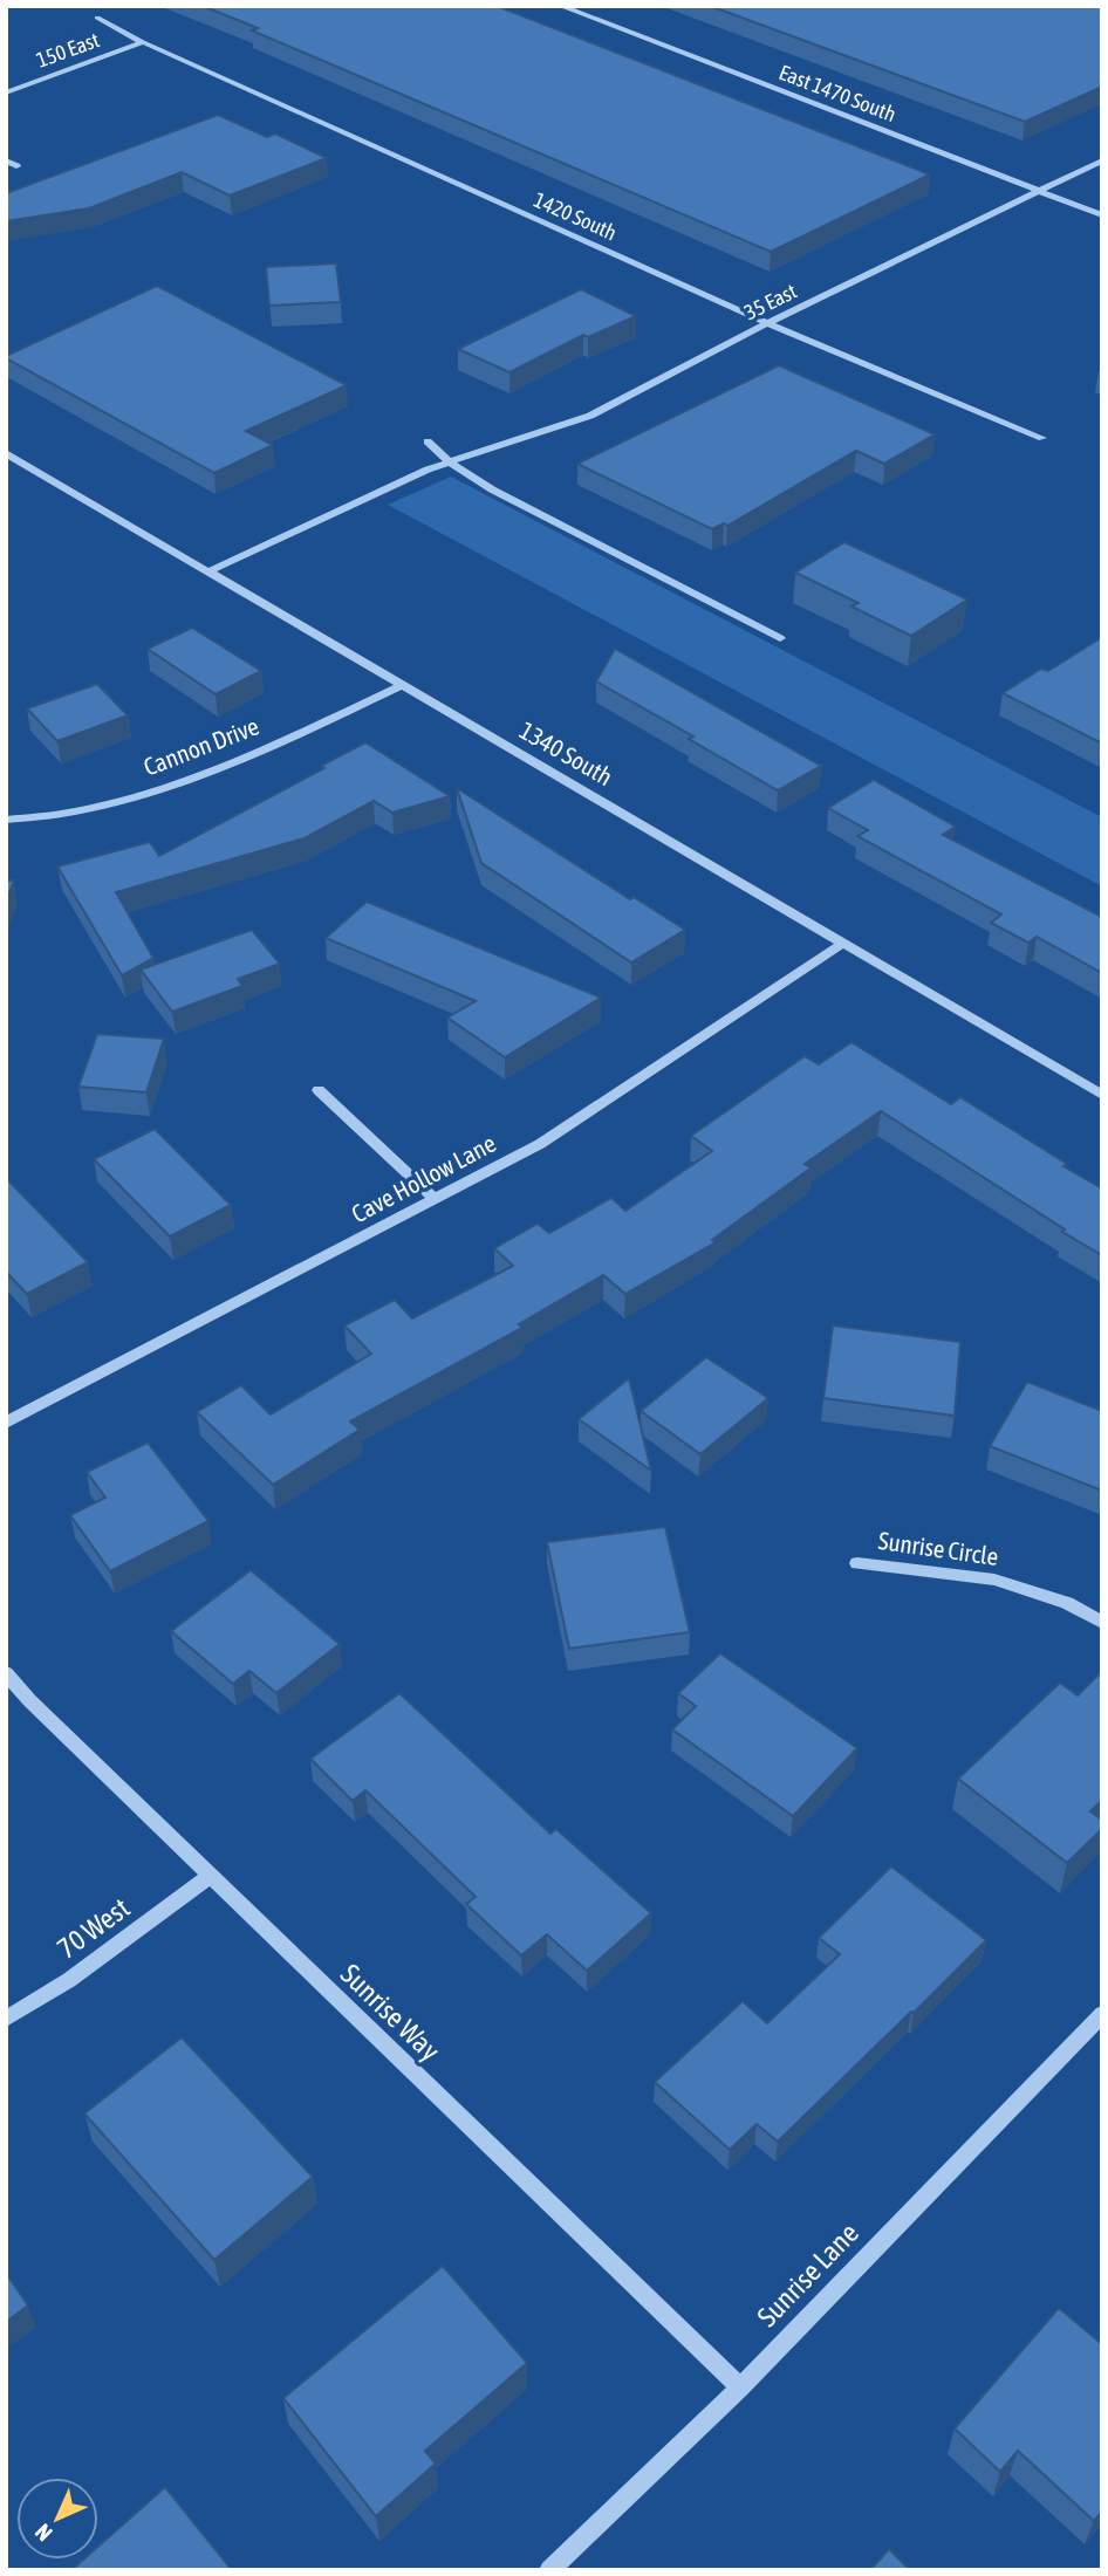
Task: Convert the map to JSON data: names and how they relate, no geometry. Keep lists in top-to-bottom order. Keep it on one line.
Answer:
{"streets":{"street":["150 East","East 1470 South","1420 South","35 East","Cannon Drive","1340 South","Cave Hollow Lane","Sunrise Circle","70 West","Sunrise Way","Sunrise Lane"]},"crossings":[["150 East","1420 South"],["East 1470 South","35 East"],["1420 South","35 East"],["35 East","1340 South"],["Cannon Drive","1340 South"],["1340 South","Cave Hollow Lane"],["70 West","Sunrise Way"],["Sunrise Way","Sunrise Lane"]],"north":"bottom left"}
